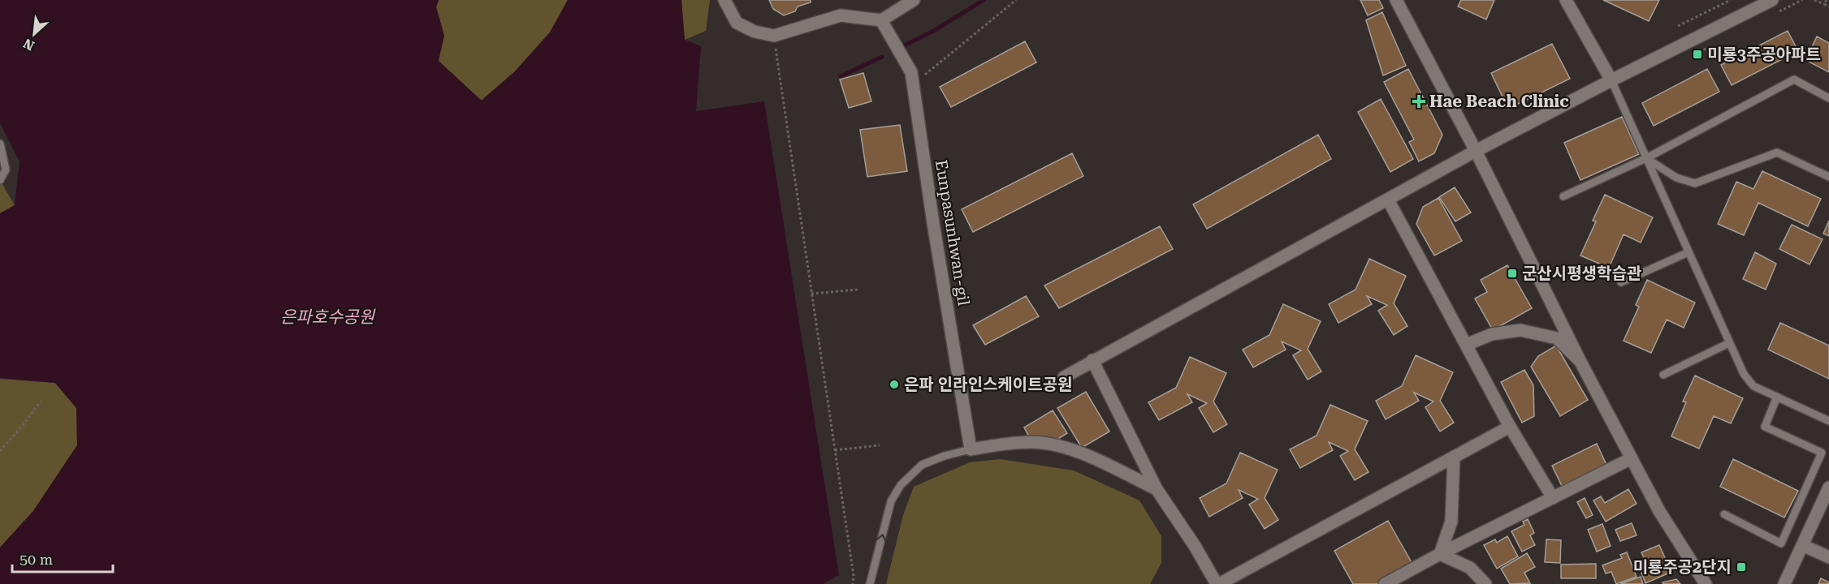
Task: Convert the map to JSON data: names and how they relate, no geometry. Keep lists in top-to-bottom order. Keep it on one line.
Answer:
{"streets":{"street":["Eunpasunhwan-gil"]},"water":["은파호수공원"],"places":{"transit":["미룡3주공아파트","군산시평생학습관","미룡주공2단지"],"health":["Hae Beach Clinic"],"other":["은파 인라인스케이트공원"]},"scale_bar":"50 m","north":"bottom left"}
